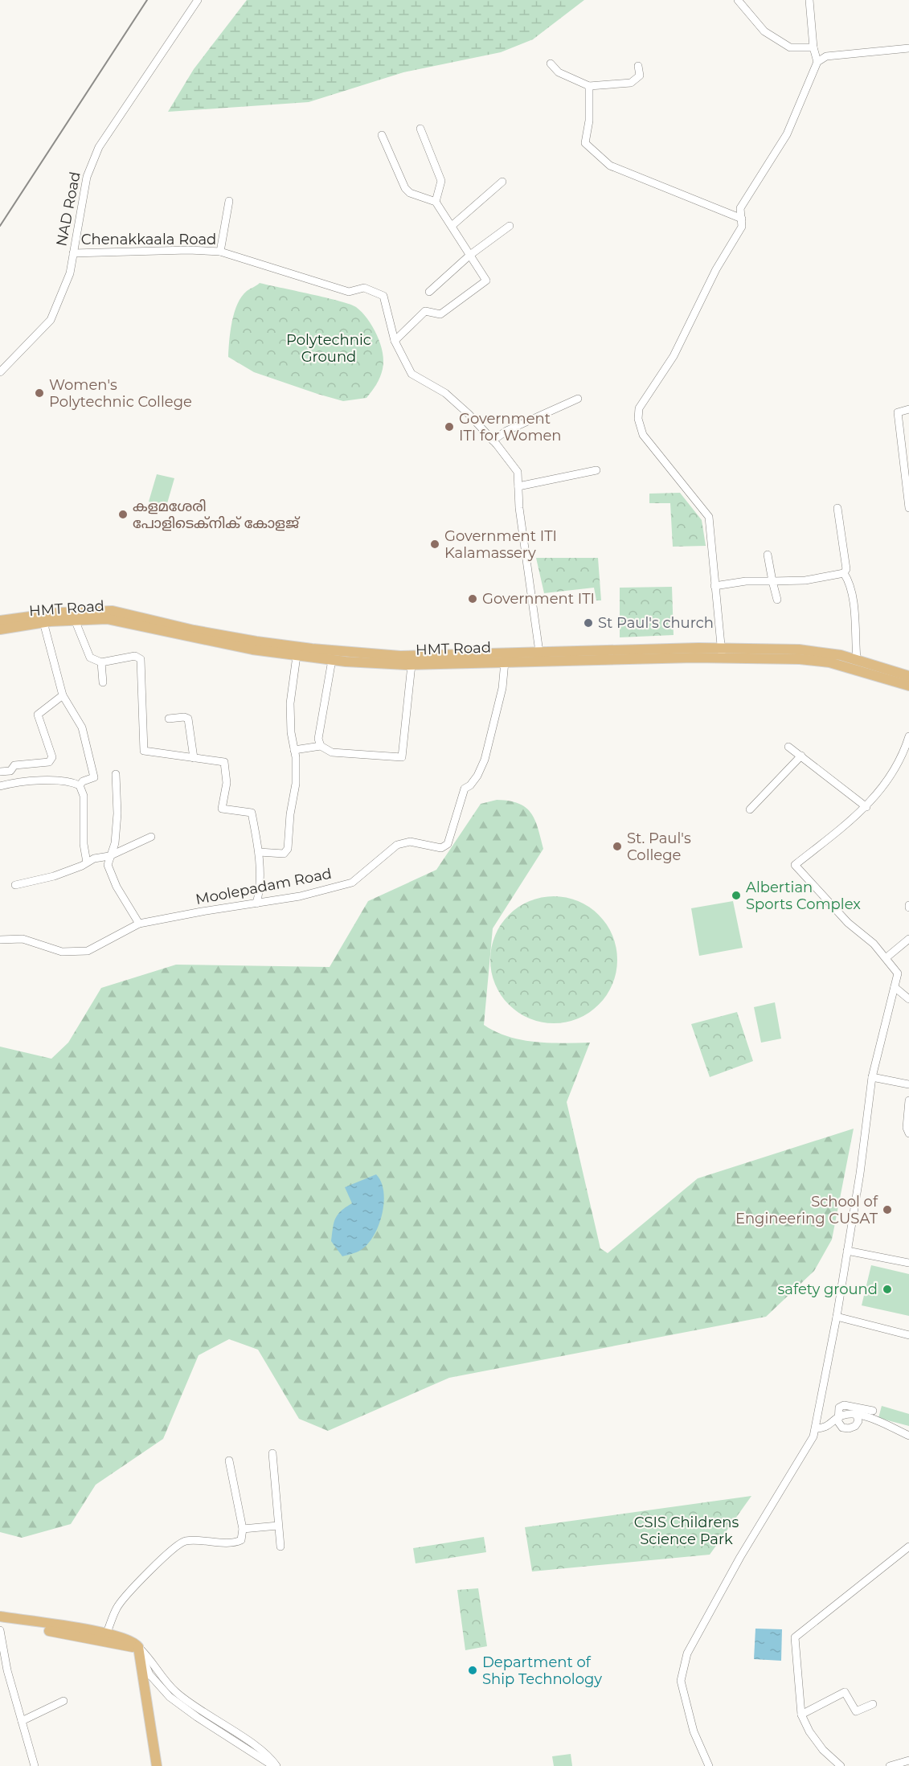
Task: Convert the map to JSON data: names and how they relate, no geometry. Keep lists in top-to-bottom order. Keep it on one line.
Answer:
{"streets":{"main road":["HMT Road"],"street":["NAD Road","Chenakkaala Road","Moolepadam Road"]},"crossings":[["NAD Road","Chenakkaala Road"],["Chenakkaala Road","HMT Road"],["HMT Road","Moolepadam Road"]],"parks":["Polytechnic Ground","CSIS Childrens Science Park"],"places":["Women's Polytechnic College","Government ITI for Women","കളമശേരി പോളിടെക്നിക് കോളജ്","Government ITI Kalamassery","Government ITI","St Paul's church","St. Paul's College","Albertian Sports Complex","School of Engineering CUSAT","safety ground","Department of Ship Technology"]}
